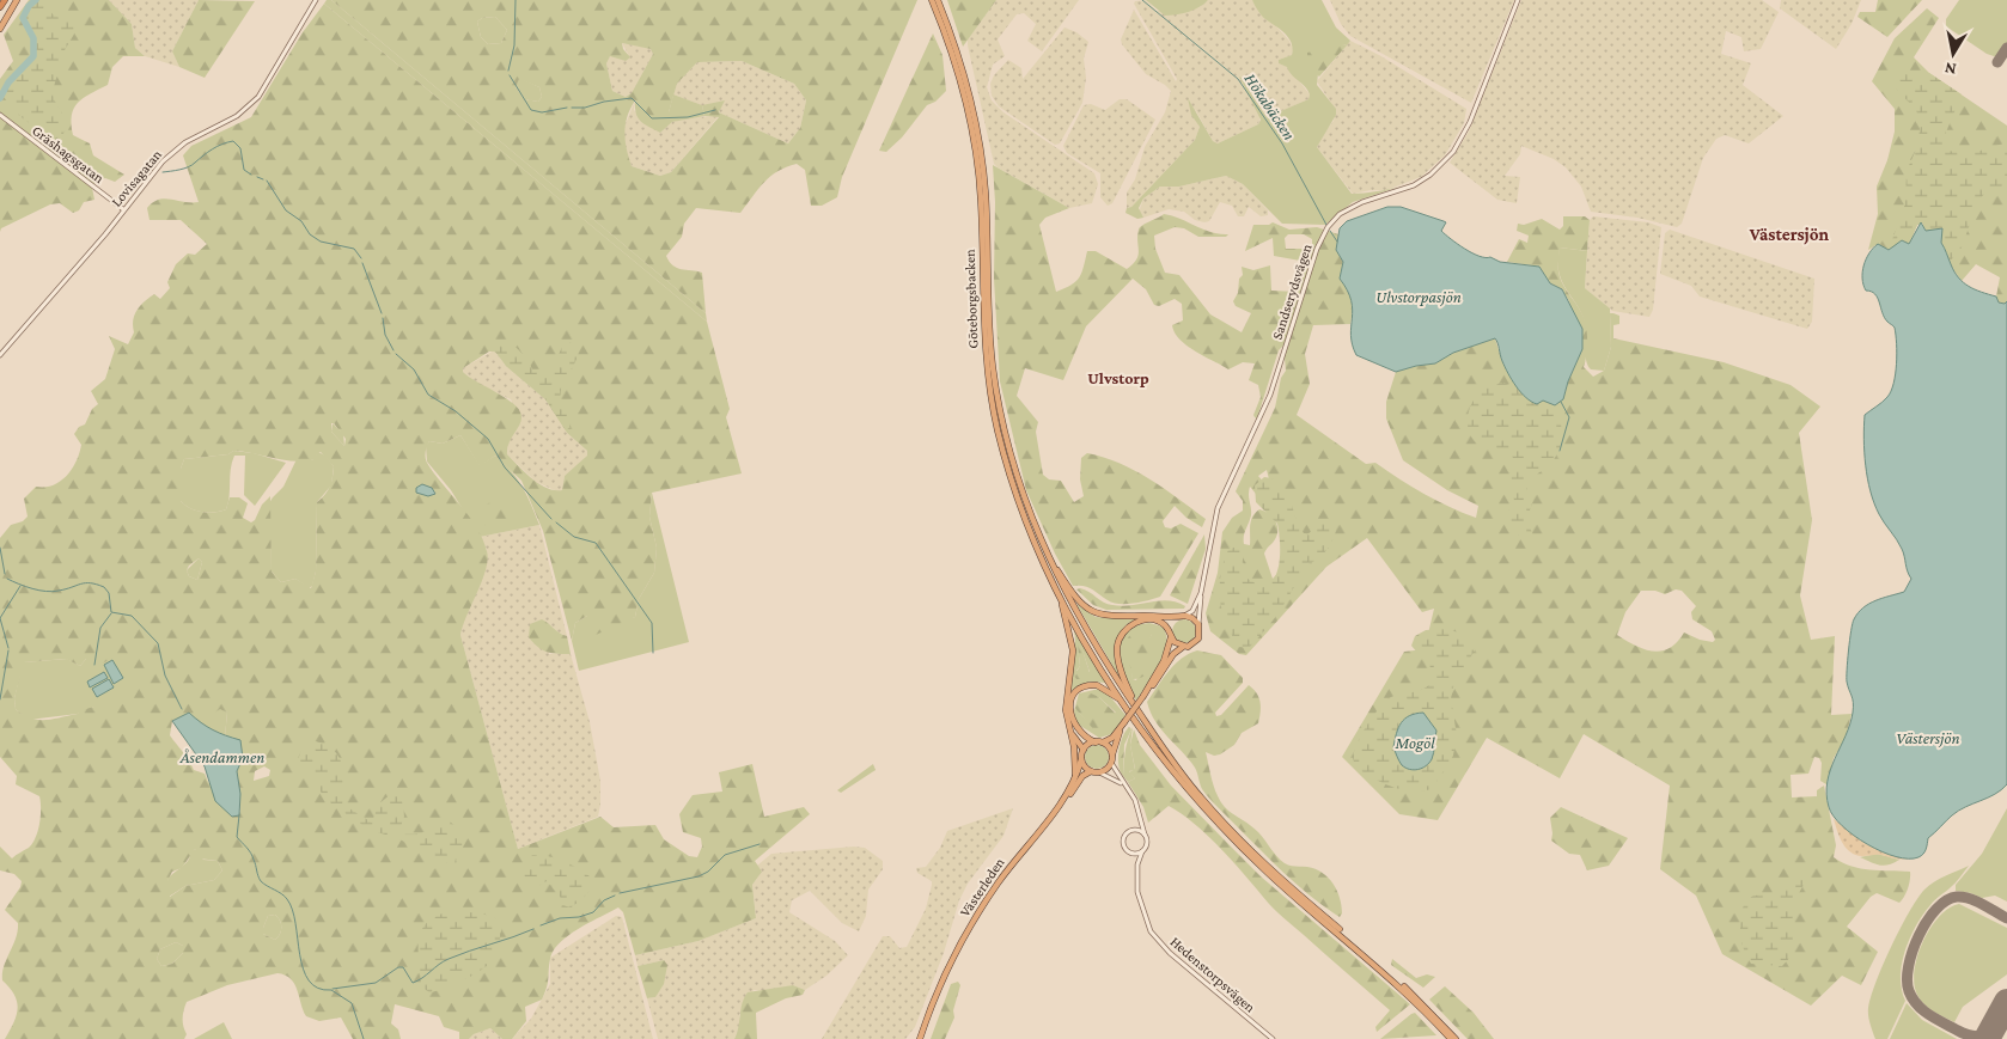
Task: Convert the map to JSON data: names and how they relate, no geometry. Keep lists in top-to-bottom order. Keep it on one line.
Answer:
{"streets":{"highway":["Göteborgsbacken","Västerleden"],"street":["Gräshagsgatan","Lovisagatan","Sandserydsvägen","Hedenstorpsvägen"]},"crossings":[["Gräshagsgatan","Lovisagatan"]],"districts":["Västersjön","Ulvstorp"],"water":["Hökabäcken","Ulvstorpasjön","Västersjön","Mogöl","Åsendammen"],"north":"bottom"}
